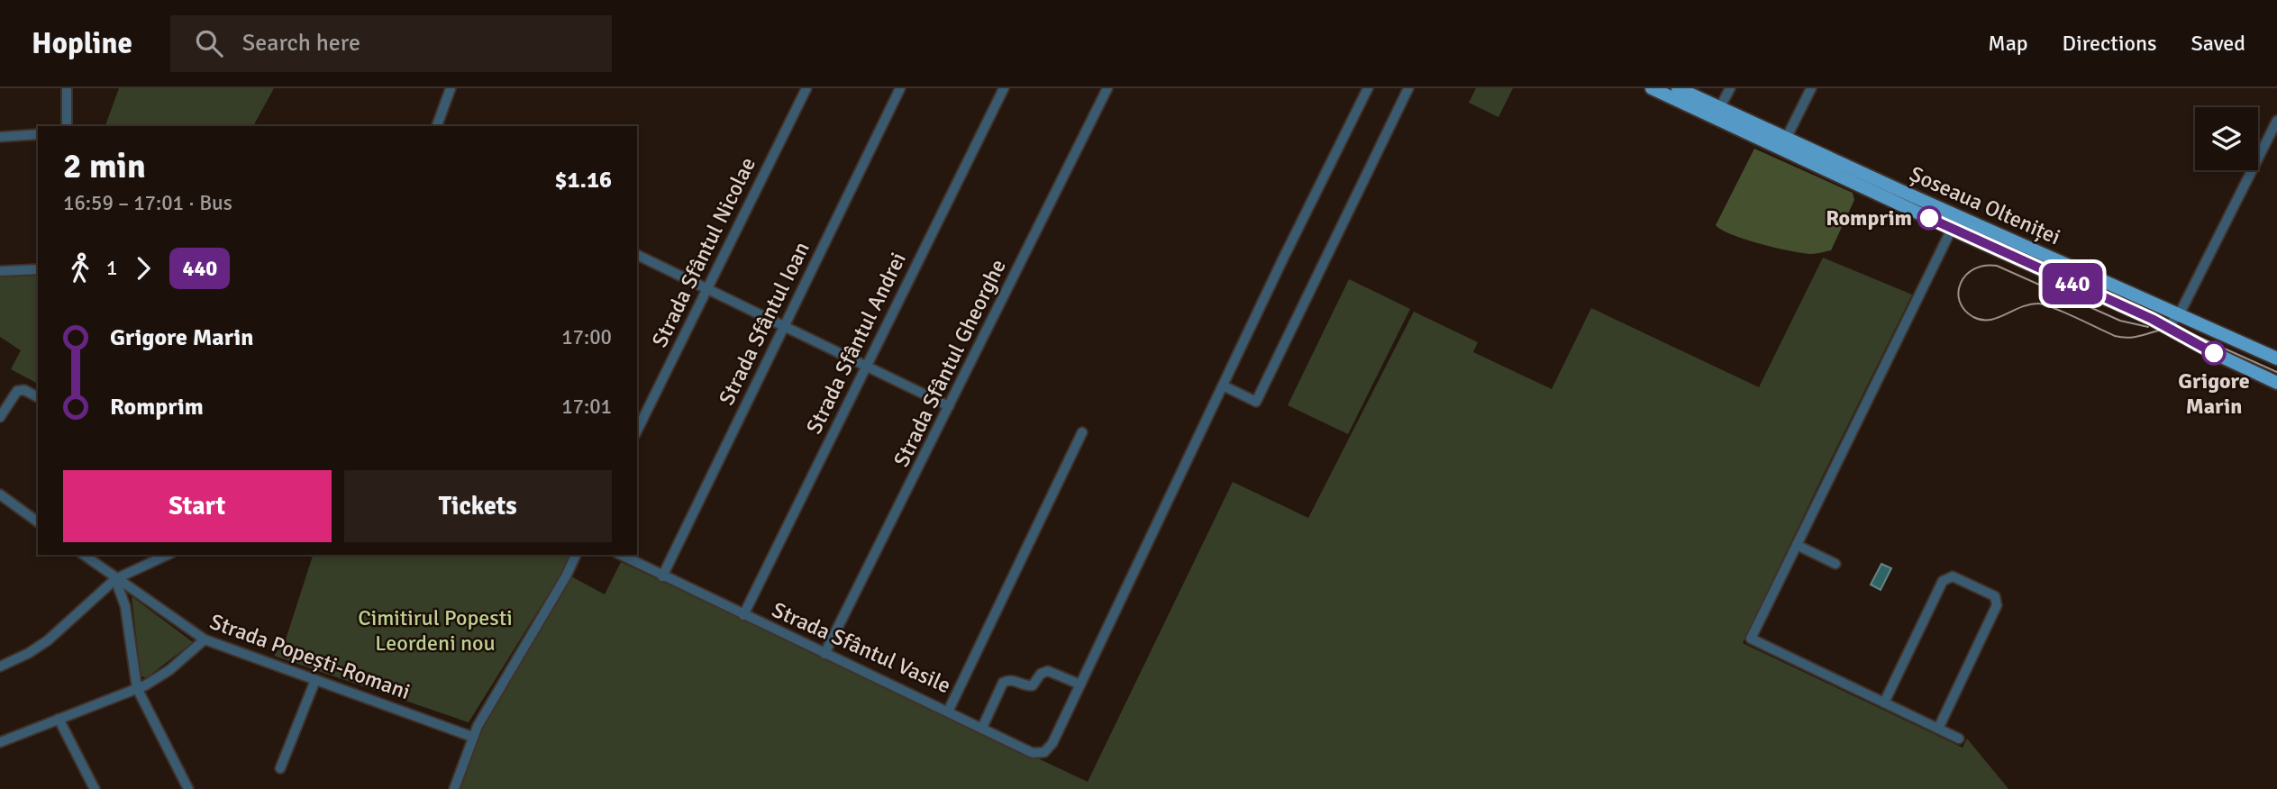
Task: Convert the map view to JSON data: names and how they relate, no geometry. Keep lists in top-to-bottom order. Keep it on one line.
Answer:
{"streets":{"main road":["Șoseaua Olteniței"],"street":["Strada Sfântul Nicolae","Strada Sfântul Ioan","Strada Sfântul Andrei","Strada Sfântul Gheorghe","Strada Sfântul Vasile","Strada Popești-Romani"]},"crossings":[["Strada Sfântul Ioan","Strada Sfântul Vasile"],["Strada Sfântul Andrei","Strada Sfântul Vasile"],["Strada Sfântul Gheorghe","Strada Sfântul Vasile"]],"parks":["Cimitirul Popesti Leordeni nou"],"places":["Romprim","Grigore Marin"],"lines":["bus line 440"],"page":{"header":"Hopline","search":"Search here","nav":["Map","Directions","Saved"],"on_map":"440","heading":["2 min","16:59 – 17:01 · Bus","$1.16"],"legs":["1","440"],"list":[{"name":"Grigore Marin","value":"17:00"},{"name":"Romprim","value":"17:01"}],"buttons":["Start","Tickets"]}}
